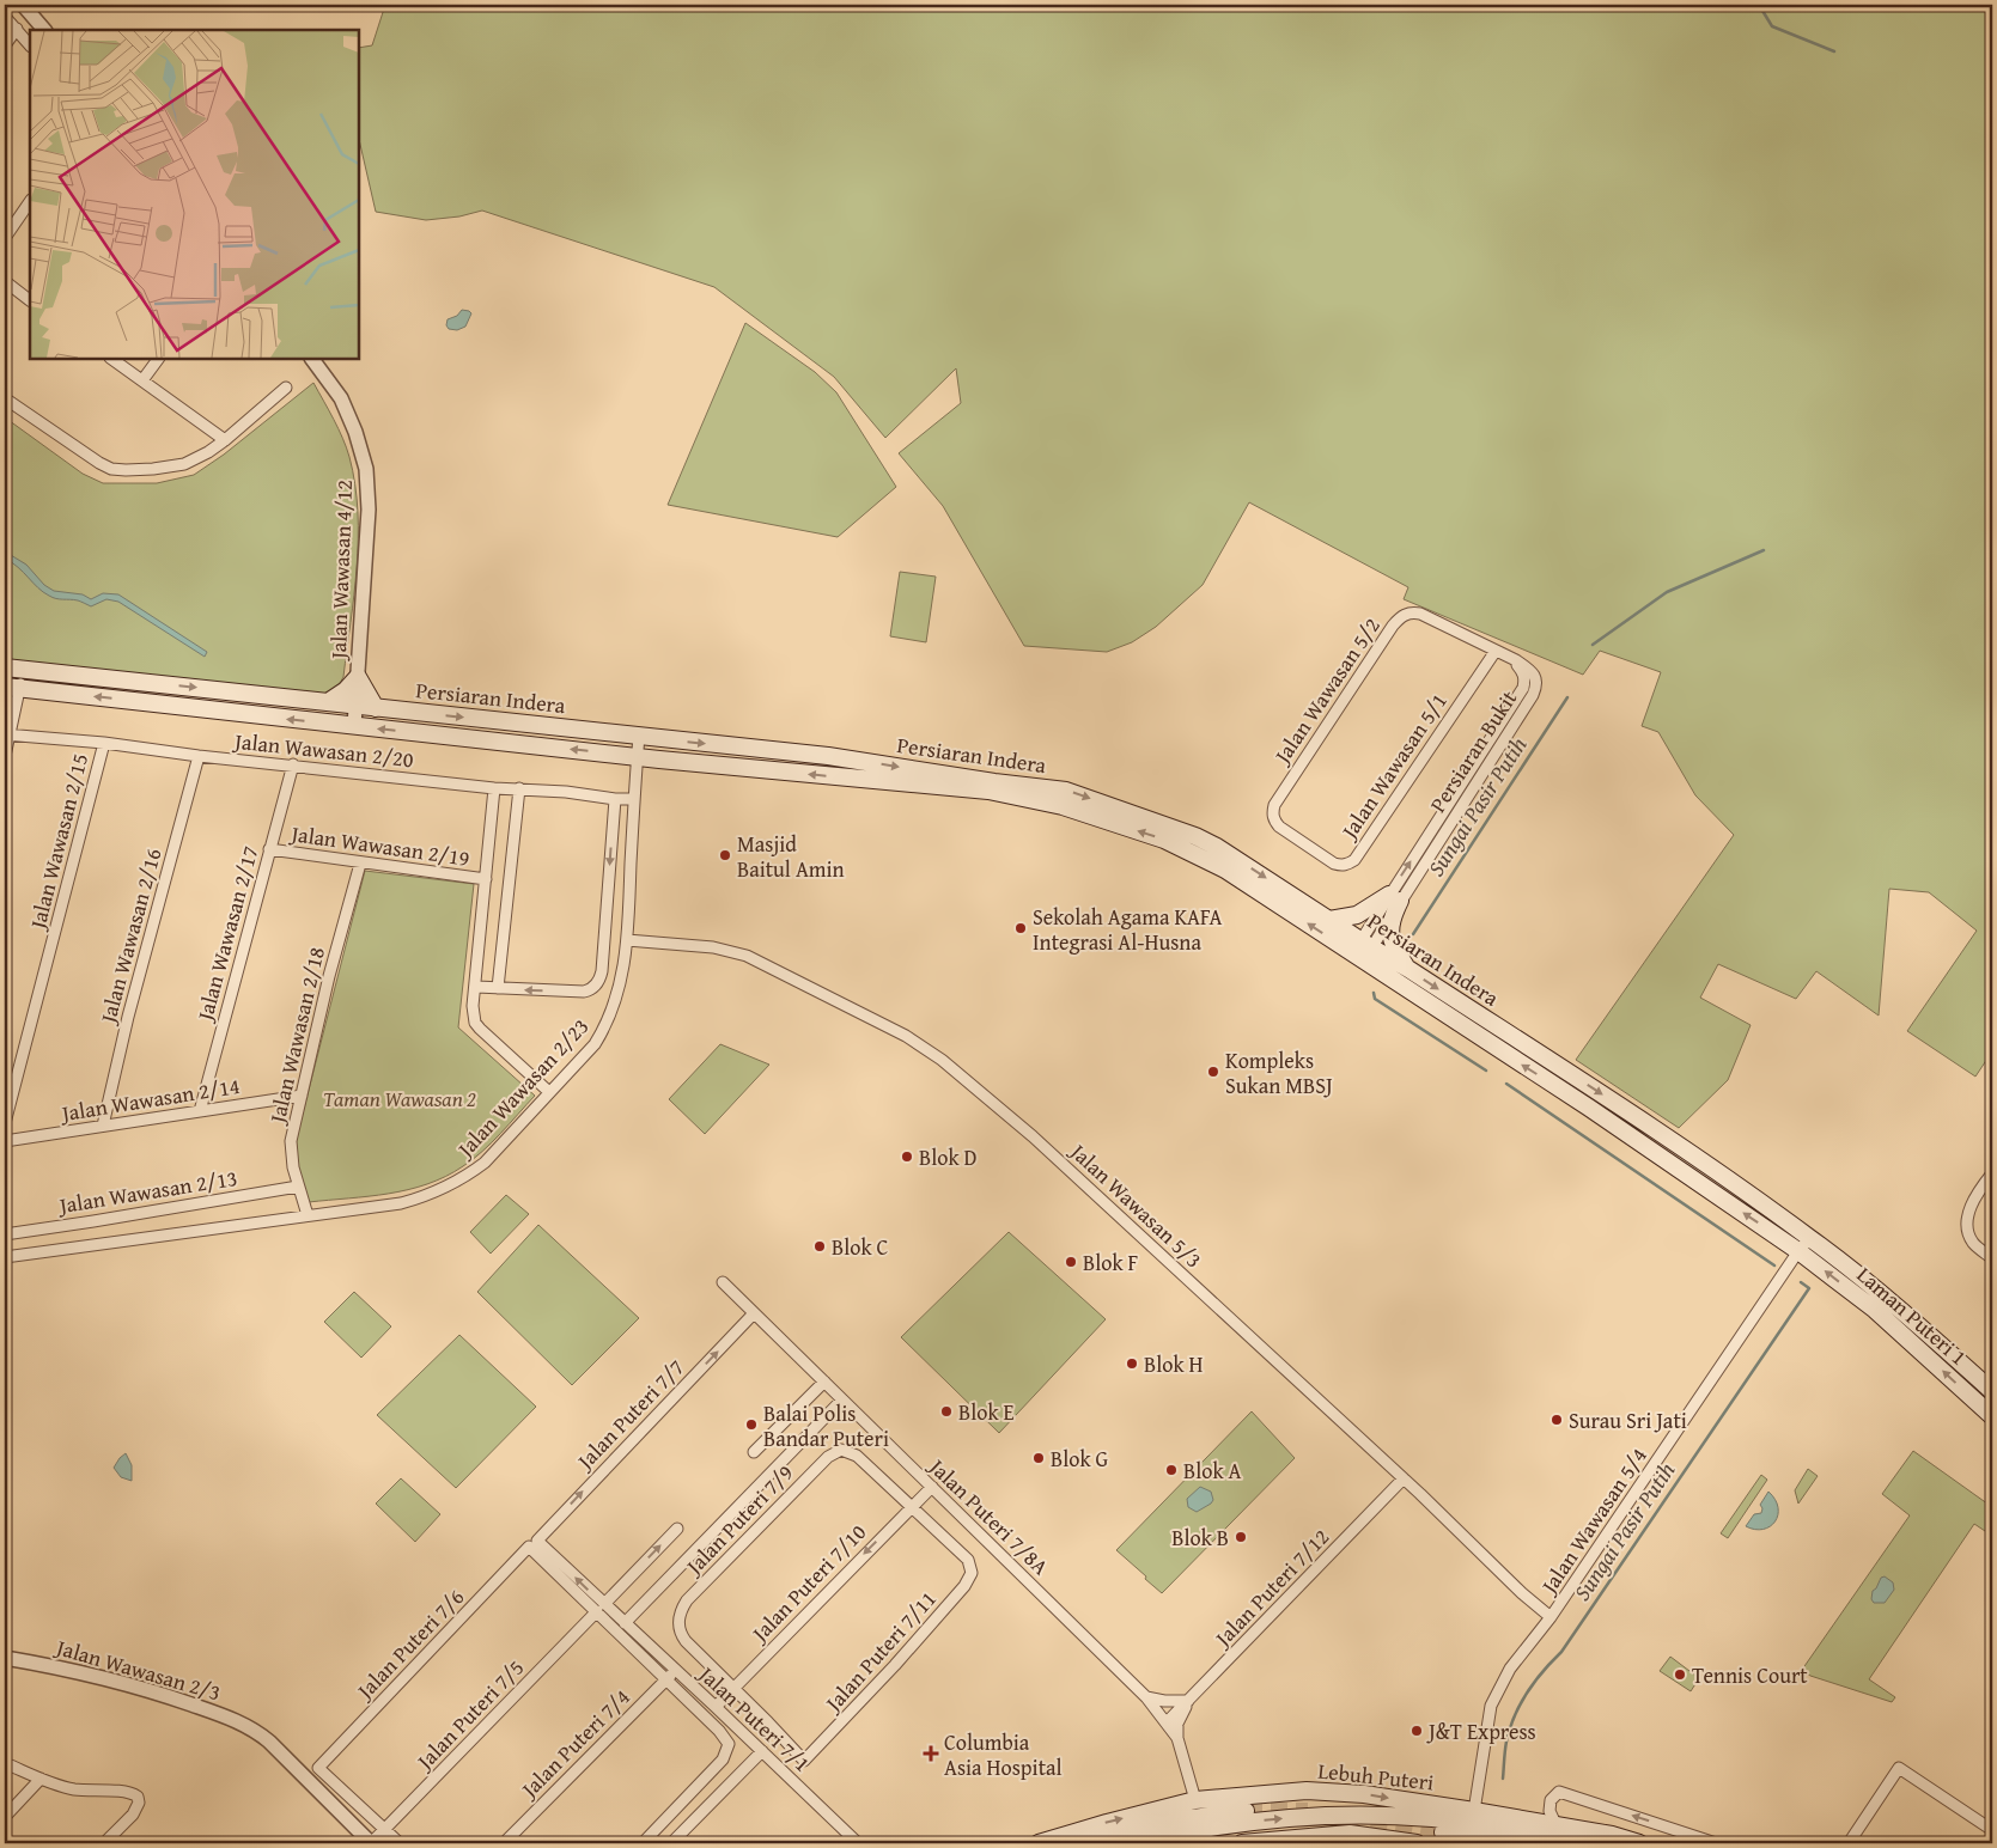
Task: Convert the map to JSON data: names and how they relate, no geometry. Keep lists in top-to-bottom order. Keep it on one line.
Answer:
{"streets":{"main road":["Persiaran Indera","Laman Puteri 1","Lebuh Puteri"],"street":["Jalan Wawasan 4/12","Jalan Wawasan 5/2","Jalan Wawasan 2/20","Persiaran Bukit","Jalan Wawasan 5/1","Jalan Wawasan 2/15","Jalan Wawasan 2/19","Jalan Wawasan 2/17","Jalan Wawasan 2/16","Jalan Wawasan 2/18","Jalan Wawasan 2/23","Jalan Wawasan 2/14","Jalan Wawasan 2/13","Jalan Wawasan 5/3","Jalan Puteri 7/7","Jalan Puteri 7/8A","Jalan Puteri 7/9","Jalan Wawasan 5/4","Jalan Puteri 7/10","Jalan Puteri 7/12","Jalan Puteri 7/6","Jalan Puteri 7/11","Jalan Wawasan 2/3","Jalan Puteri 7/5","Jalan Puteri 7/1","Jalan Puteri 7/4"]},"crossings":[["Jalan Wawasan 4/12","Persiaran Indera"],["Jalan Wawasan 5/2","Persiaran Bukit"],["Jalan Wawasan 5/2","Jalan Wawasan 5/1"],["Persiaran Indera","Persiaran Bukit"],["Persiaran Indera","Jalan Wawasan 2/23"],["Persiaran Indera","Laman Puteri 1"],["Persiaran Indera","Jalan Wawasan 5/4"],["Jalan Wawasan 2/20","Jalan Wawasan 2/15"],["Jalan Wawasan 2/20","Jalan Wawasan 2/17"],["Jalan Wawasan 2/20","Jalan Wawasan 2/16"],["Jalan Wawasan 2/20","Jalan Wawasan 2/23"],["Jalan Wawasan 2/19","Jalan Wawasan 2/17"],["Jalan Wawasan 2/19","Jalan Wawasan 2/18"],["Jalan Wawasan 2/17","Jalan Wawasan 2/14"],["Jalan Wawasan 2/16","Jalan Wawasan 2/14"],["Jalan Wawasan 2/18","Jalan Wawasan 2/23"],["Jalan Wawasan 2/18","Jalan Wawasan 2/14"],["Jalan Wawasan 2/18","Jalan Wawasan 2/13"],["Jalan Wawasan 2/23","Jalan Wawasan 5/3"],["Jalan Wawasan 5/3","Jalan Wawasan 5/4"],["Jalan Wawasan 5/3","Jalan Puteri 7/12"],["Laman Puteri 1","Jalan Wawasan 5/4"],["Jalan Puteri 7/7","Jalan Puteri 7/8A"],["Jalan Puteri 7/7","Jalan Puteri 7/6"],["Jalan Puteri 7/7","Jalan Puteri 7/1"],["Jalan Puteri 7/8A","Jalan Puteri 7/10"],["Jalan Puteri 7/8A","Jalan Puteri 7/12"],["Jalan Puteri 7/8A","Lebuh Puteri"],["Jalan Puteri 7/9","Jalan Puteri 7/10"],["Jalan Puteri 7/9","Jalan Puteri 7/11"],["Jalan Puteri 7/10","Jalan Puteri 7/11"],["Jalan Puteri 7/10","Jalan Puteri 7/1"],["Jalan Puteri 7/6","Jalan Puteri 7/5"],["Jalan Puteri 7/6","Jalan Puteri 7/1"],["Jalan Wawasan 2/3","Jalan Puteri 7/5"],["Jalan Puteri 7/5","Jalan Puteri 7/1"],["Jalan Puteri 7/1","Jalan Puteri 7/4"]],"one_way":["Jalan Puteri 7/7","Jalan Puteri 7/10"],"water":["Sungai Pasir Putih"],"parks":["Taman Wawasan 2"],"places":{"other":["Masjid Baitul Amin","Sekolah Agama KAFA Integrasi Al-Husna","Kompleks Sukan MBSJ","Blok D","Blok C","Blok F","Blok H","Blok E","Surau Sri Jati","Balai Polis Bandar Puteri","Blok G","Blok A","Blok B","Tennis Court","J&T Express"],"health":["Columbia Asia Hospital"]}}
